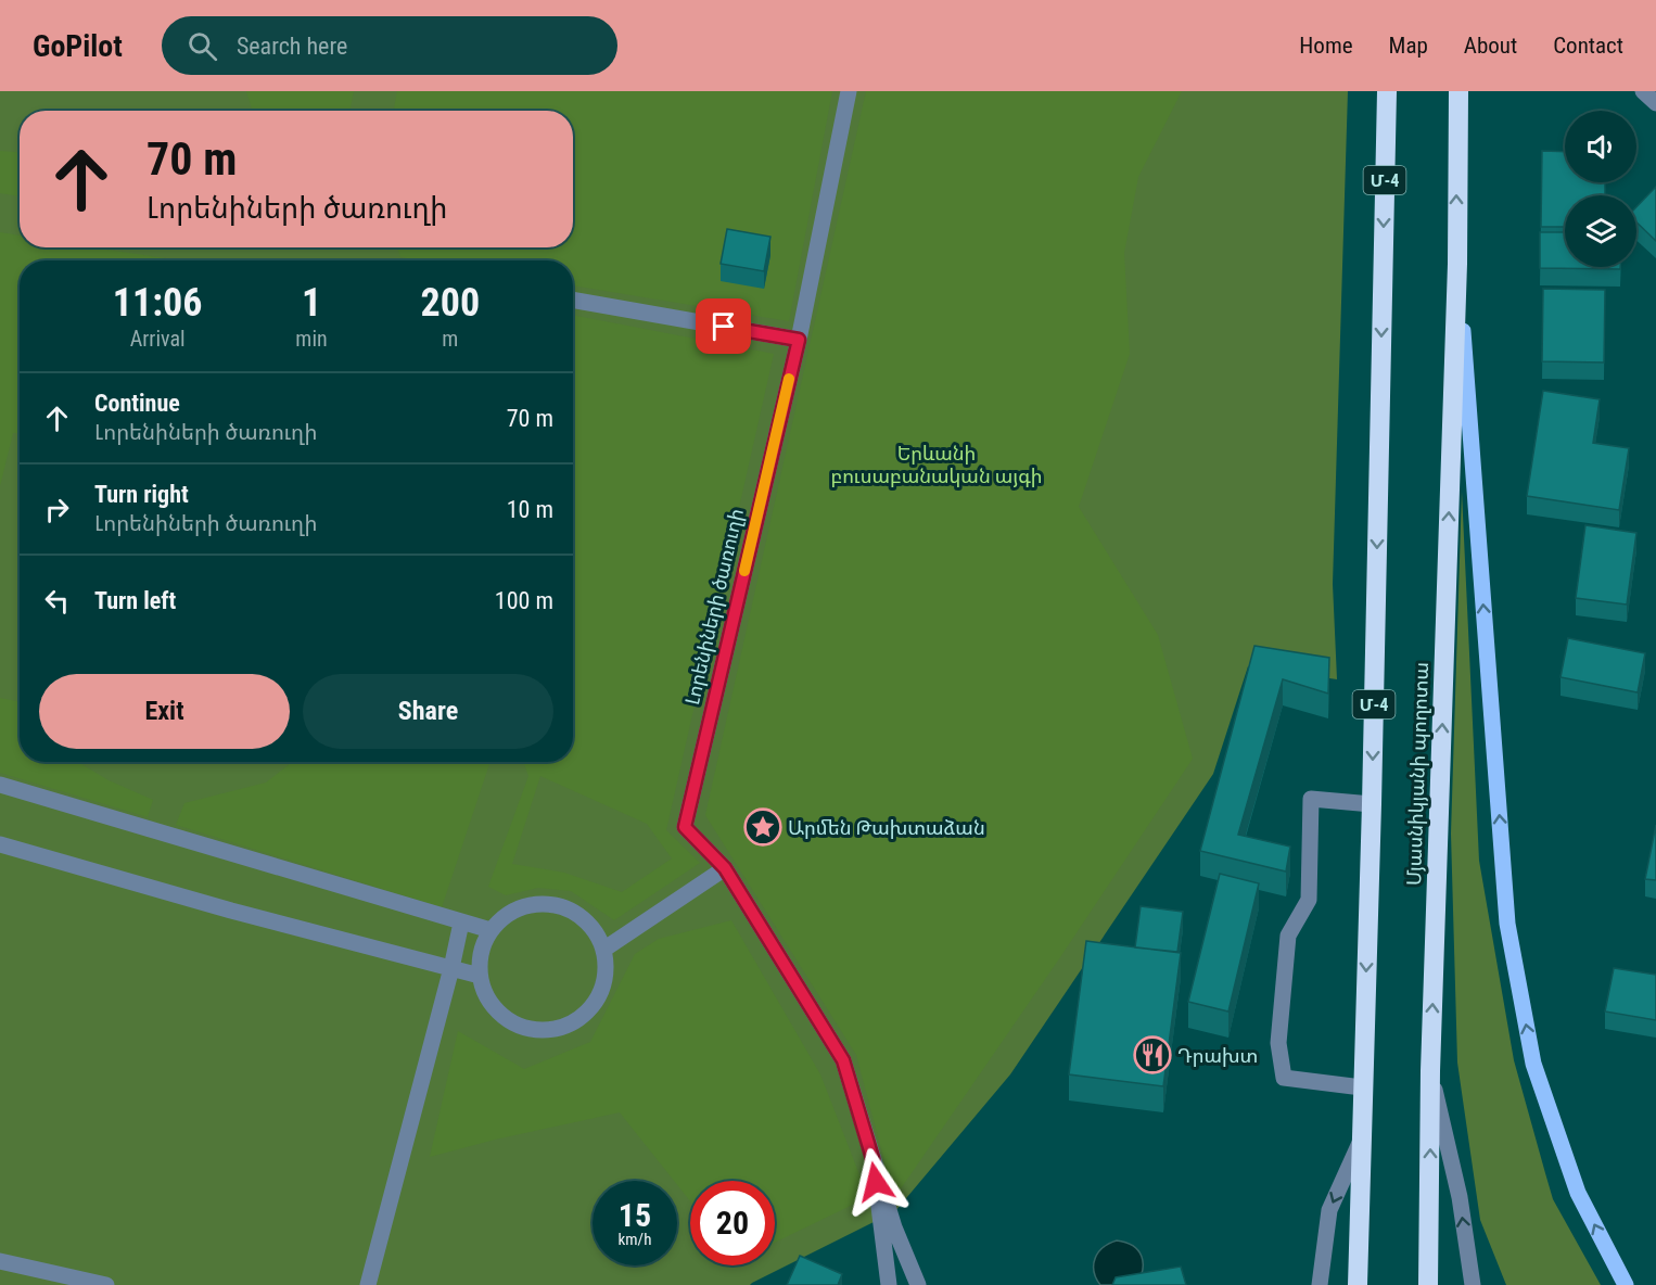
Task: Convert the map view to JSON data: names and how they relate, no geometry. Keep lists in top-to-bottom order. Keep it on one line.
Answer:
{"streets":{"highway":["Մ-4","Մյասնիկյանի պողոտա"],"street":["Լորենիների ծառուղի"]},"parks":["Երևանի բուսաբանական այգի"],"places":{"place":["Արմեն Թախտաձան"],"restaurant":["Դրախտ"]},"page":{"header":"GoPilot","search":"Search here","nav":["Home","Map","About","Contact"],"turn":["70 m","Լորենիների ծառուղի"],"eta":["11:06","Arrival","1","min","200","m"],"list":[{"name":"Continue","note":"Լորենիների ծառուղի","value":"70 m"},{"name":"Turn right","note":"Լորենիների ծառուղի","value":"10 m"},{"name":"Turn left","value":"100 m"}],"buttons":["Exit","Share"],"speed":"15 km/h","limit":"20"}}
